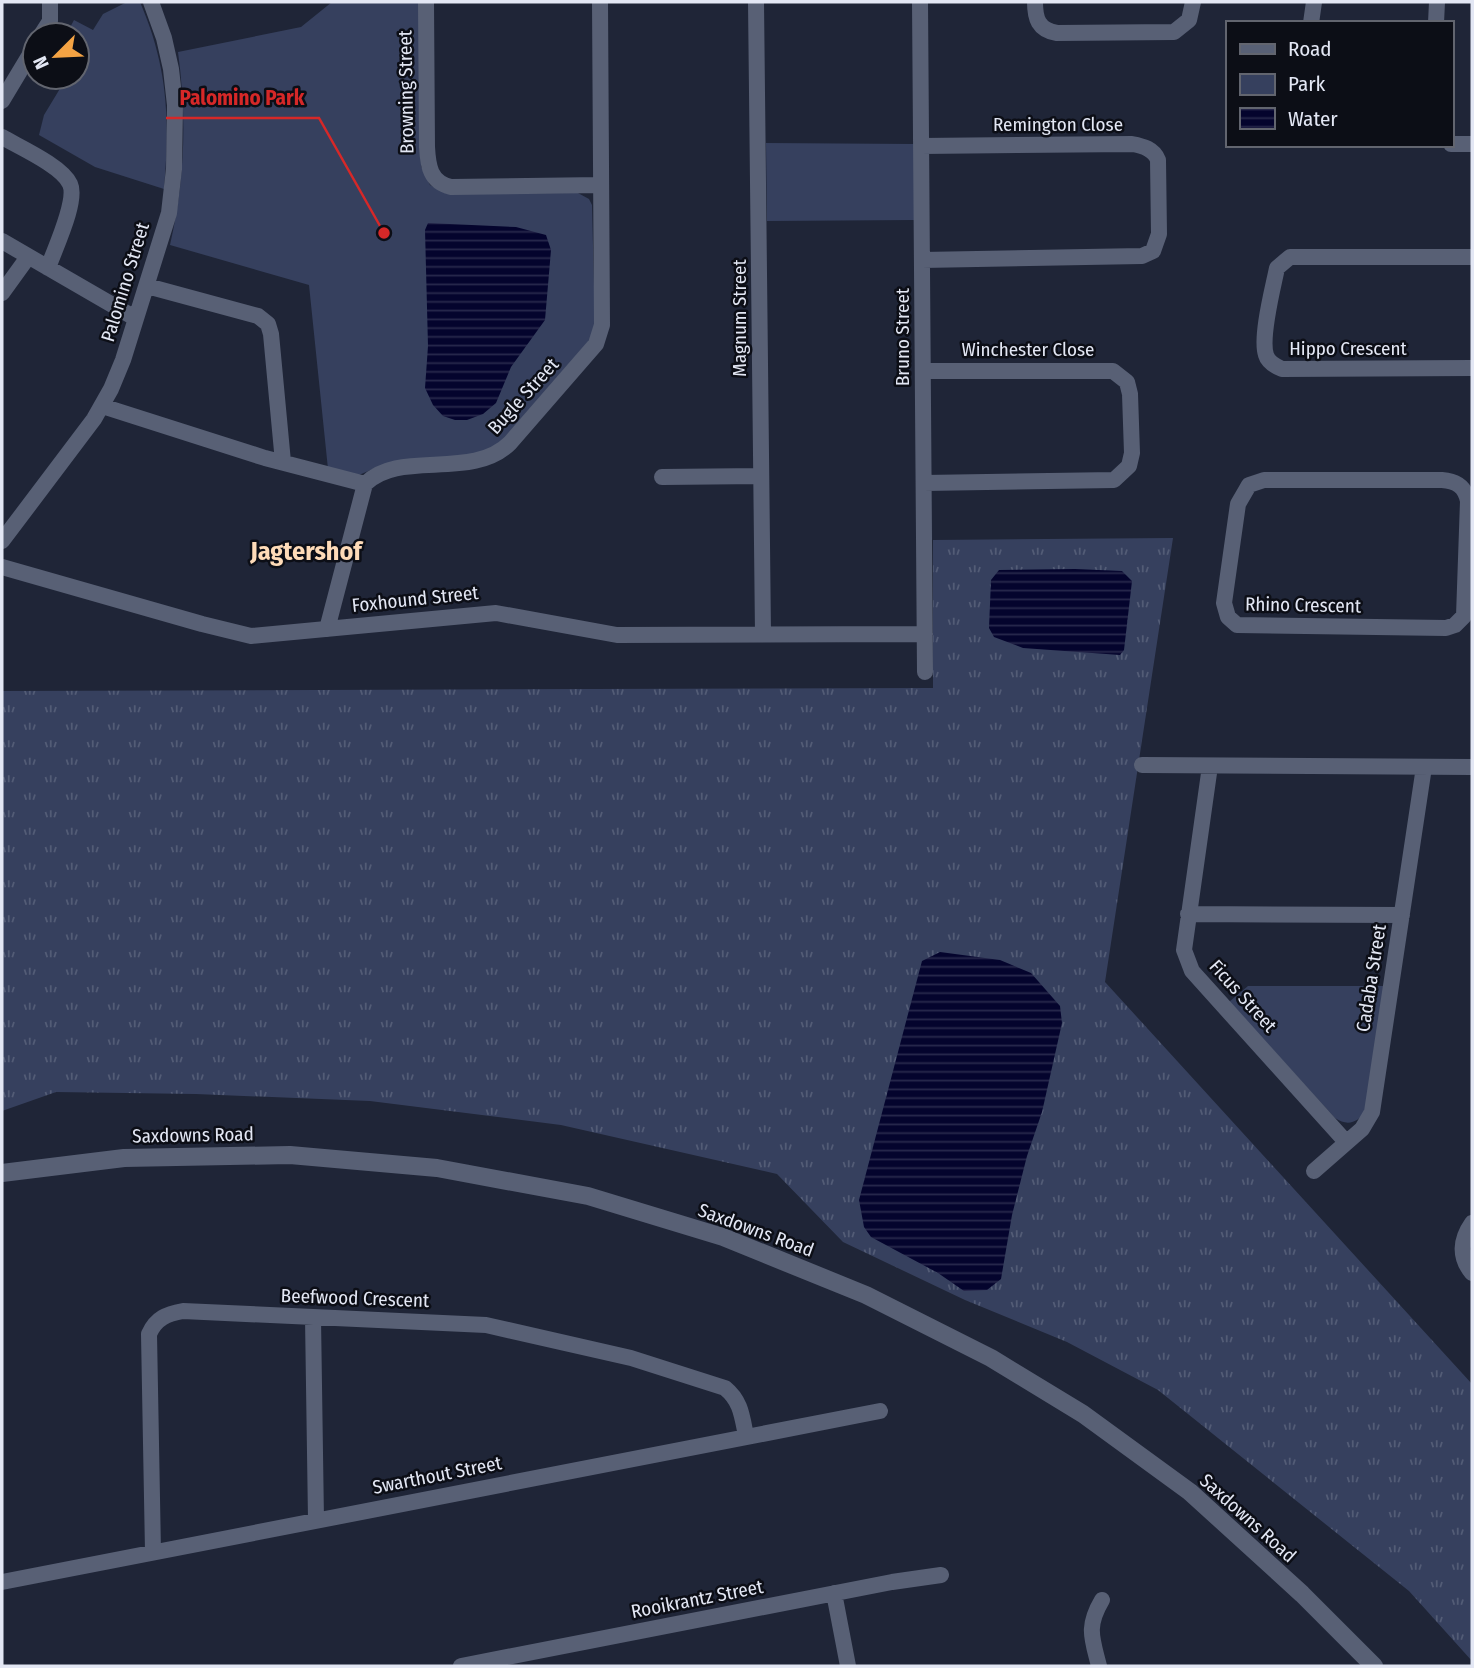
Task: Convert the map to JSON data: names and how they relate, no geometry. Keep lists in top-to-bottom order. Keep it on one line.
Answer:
{"streets":{"street":["Browning Street","Remington Close","Palomino Street","Magnum Street","Bruno Street","Hippo Crescent","Winchester Close","Bugle Street","Foxhound Street","Rhino Crescent","Cadaba Street","Ficus Street","Saxdowns Road","Beefwood Crescent","Swarthout Street","Rooikrantz Street"]},"crossings":[["Browning Street","Bugle Street"],["Remington Close","Bruno Street"],["Magnum Street","Foxhound Street"],["Bruno Street","Winchester Close"],["Bruno Street","Foxhound Street"],["Cadaba Street","Ficus Street"],["Beefwood Crescent","Swarthout Street"]],"districts":["Jagtershof"],"places":["Palomino Park"],"legend":["Road","Park","Water"],"north":"bottom left"}
